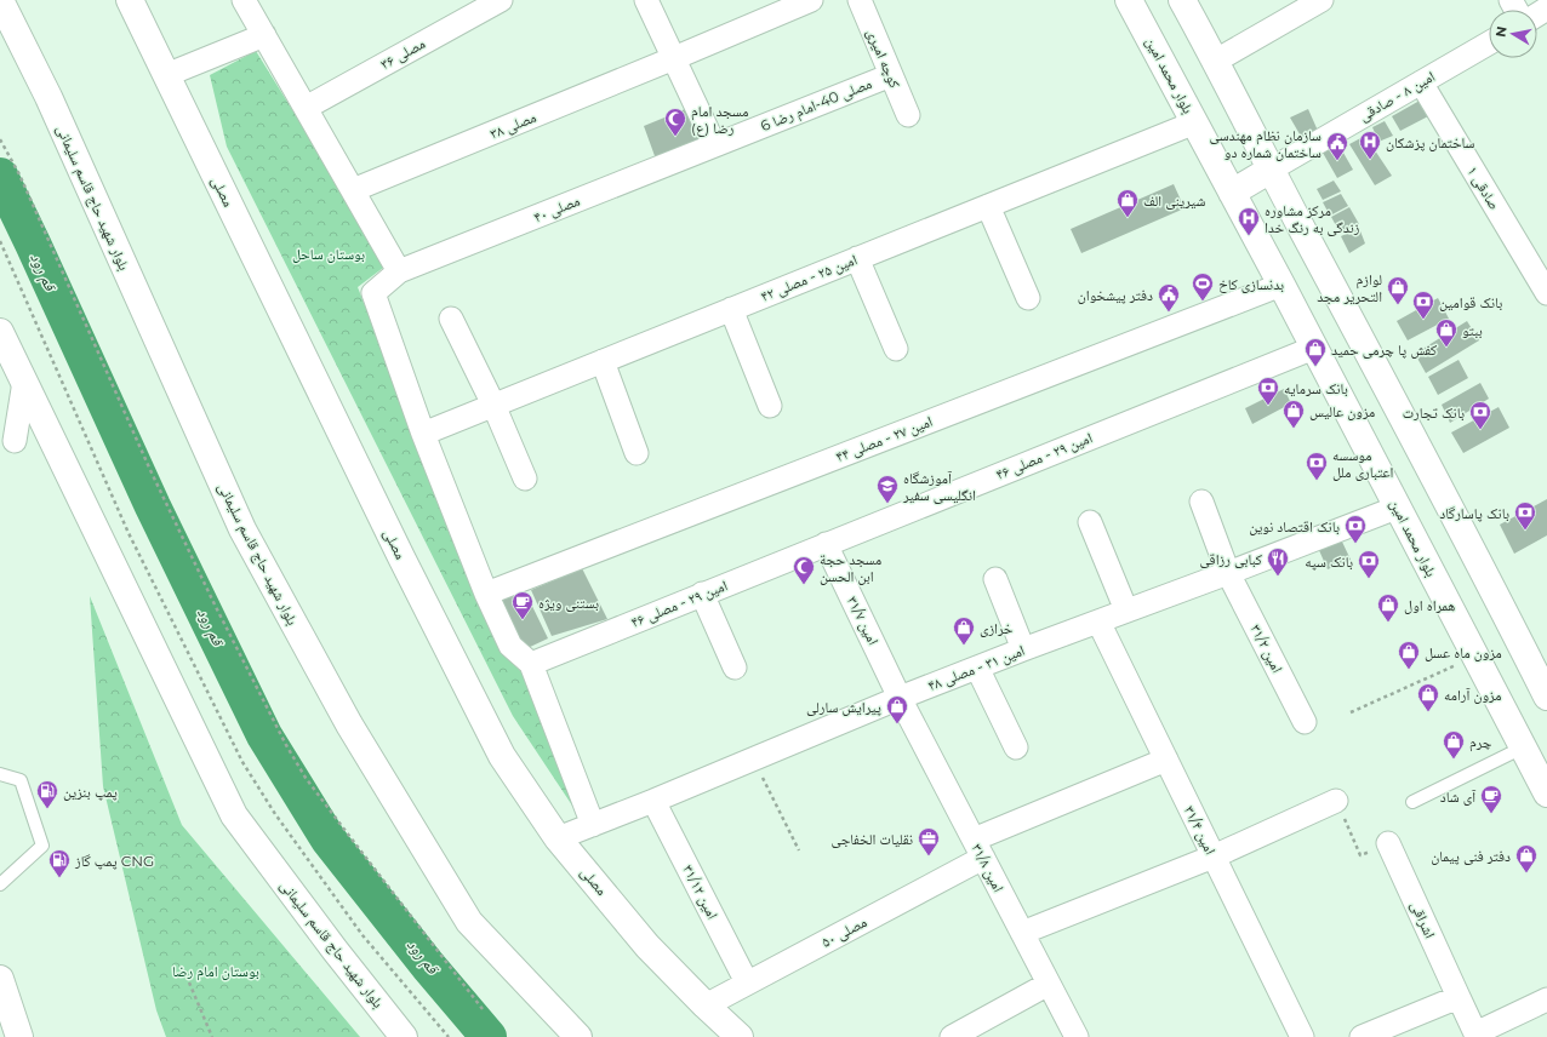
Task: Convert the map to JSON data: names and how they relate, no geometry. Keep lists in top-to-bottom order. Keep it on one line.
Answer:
{"streets":{"main road":["بلوار محمد امین","مصلی","بلوار شهید حاج قاسم سلیمانی"],"street":["مصلی ۳۶","کوچه امیری","امین ۸ - صادقی","مصلی 40-امام رضا 6","مصلی ۳۸","صادقی ۱","مصلی ۴۰","امین ۲۵ - مصلی ۴۲","امین ۲۷ - مصلی ۴۴","امین ۲۹ - مصلی ۴۶","امین ۳۱/۷","امین ۳۱/۲","امین ۳۱ - مصلی ۴۸","امین ۳۱/۴","امین ۳۱/۸","امین ۳۱/۱۲","اشراقی","مصلی ۵۰"]},"crossings":[["کوچه امیری","مصلی 40-امام رضا 6"],["بلوار محمد امین","امین ۲۵ - مصلی ۴۲"],["بلوار محمد امین","امین ۲۷ - مصلی ۴۴"],["بلوار محمد امین","امین ۲۹ - مصلی ۴۶"],["بلوار محمد امین","امین ۳۱ - مصلی ۴۸"],["امین ۸ - صادقی","صادقی ۱"],["مصلی 40-امام رضا 6","مصلی ۴۰"],["مصلی","امین ۳۱ - مصلی ۴۸"],["مصلی","مصلی ۵۰"],["مصلی ۴۰","امین ۲۵ - مصلی ۴۲"],["امین ۲۹ - مصلی ۴۶","امین ۳۱/۷"],["امین ۳۱/۷","امین ۳۱ - مصلی ۴۸"],["امین ۳۱/۷","امین ۳۱/۸"],["امین ۳۱/۲","امین ۳۱ - مصلی ۴۸"],["امین ۳۱ - مصلی ۴۸","امین ۳۱/۴"],["امین ۳۱ - مصلی ۴۸","امین ۳۱/۸"],["امین ۳۱ - مصلی ۴۸","امین ۳۱/۱۲"],["امین ۳۱/۴","مصلی ۵۰"],["امین ۳۱/۸","مصلی ۵۰"],["امین ۳۱/۱۲","مصلی ۵۰"]],"water":["قم رود"],"parks":["بوستان ساحل","بوستان امام رضا"],"places":{"mosque":["مسجد امام رضا (ع)","مسجد حجة ابن الحسن"],"hospital":["ساختمان پزشکان","مرکز مشاوره زندگی به رنگ خدا"],"public building":["سازمان نظام مهندسی ساختمان شماره دو","دفتر پیشخوان"],"shop":["شیرینی الف","لوازم التحریر مجد","ببتو","کفش پا چرمی حمید","مزون عالیس","همراه اول","خرازی","مزون ماه عسل","مزون آرامه","پیرایش سارلی","چرم","دفتر فنی پیمان"],"sports":["بدنسازی کاخ"],"bank":["بانک قوامین","بانک سرمایه","بانک تجارت","موسسه اعتباری ملل","بانک پاسارگاد","بانک اقتصاد نوین","بانک سپه"],"school or university":["آموزشگاه انگلیسی سفیر"],"restaurant":["کبابی رزاقی"],"cafe":["بستنی ویژه","آی شاد"],"fuel station":["پمپ بنزین","پمپ گاز CNG"],"office":["نقلیات الخفاجی"]},"north":"left"}
